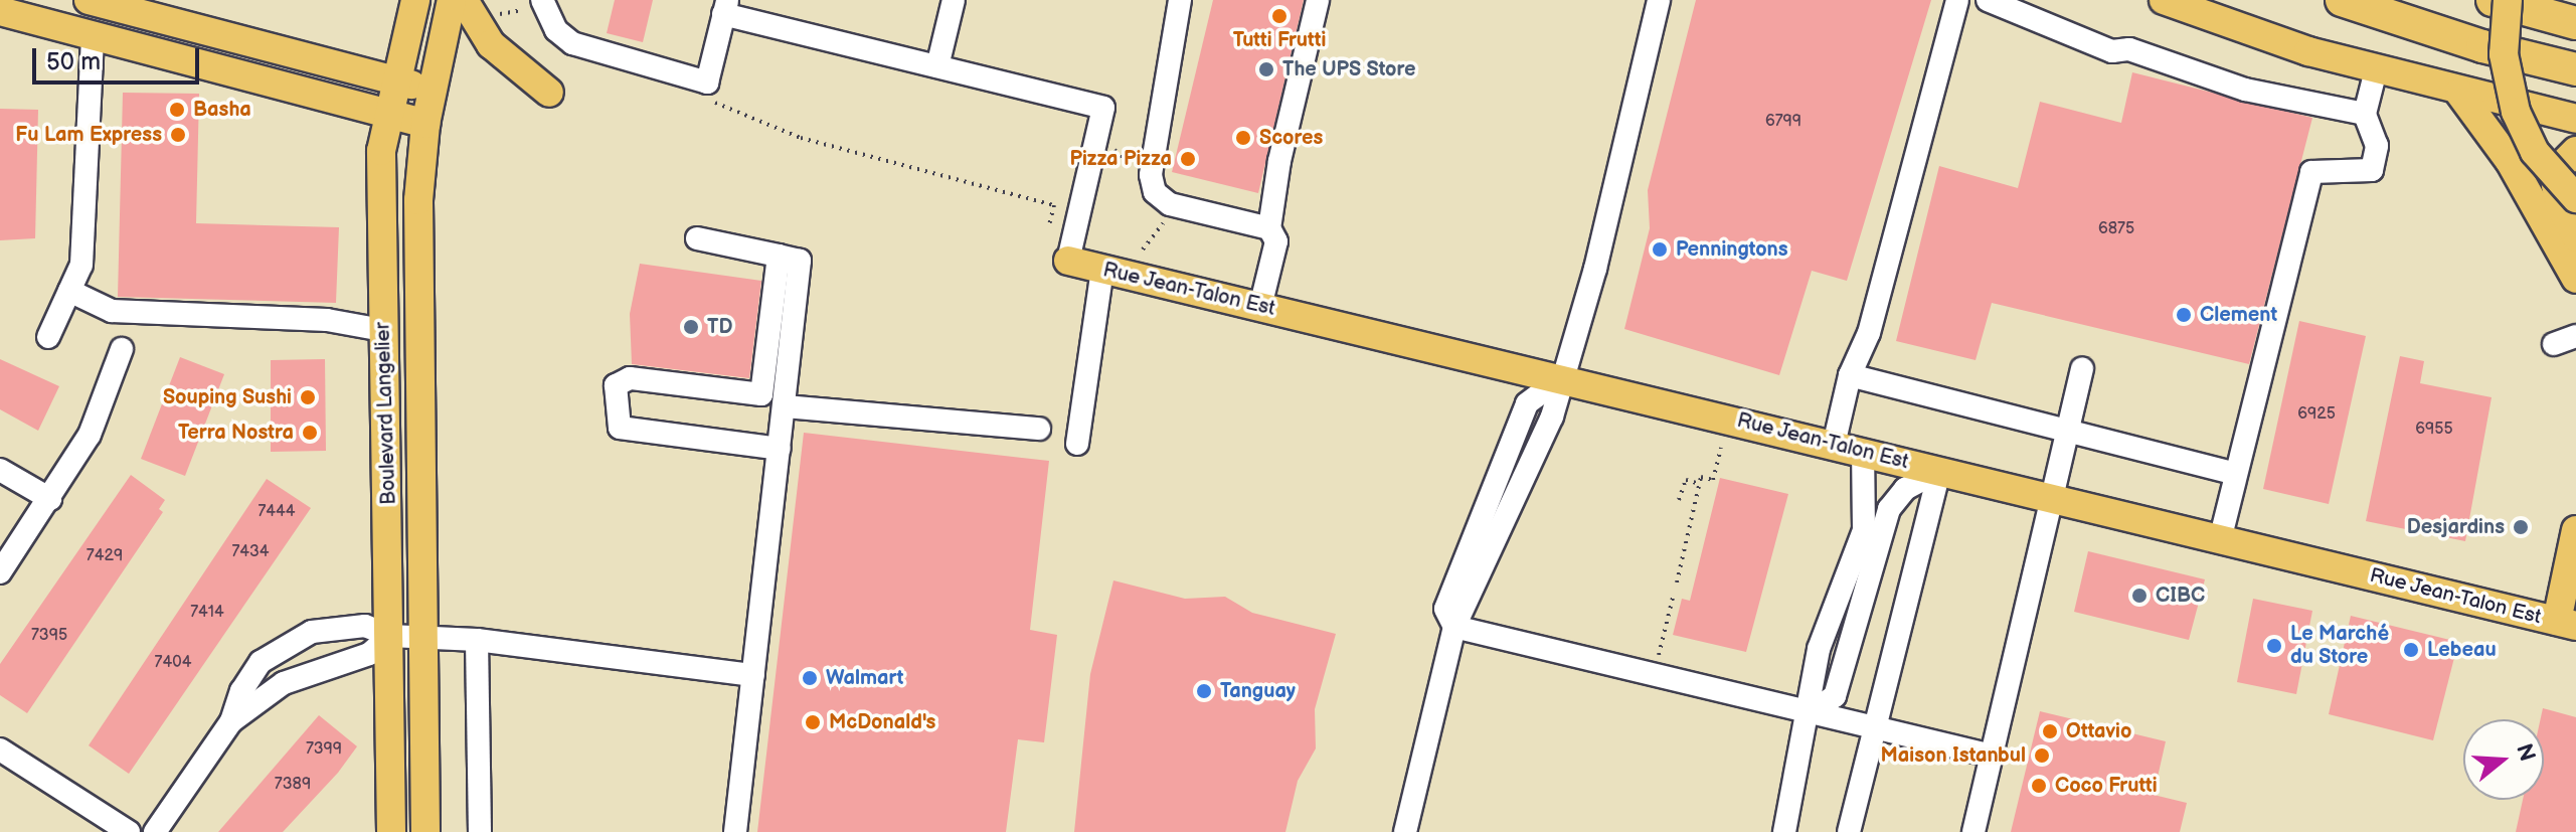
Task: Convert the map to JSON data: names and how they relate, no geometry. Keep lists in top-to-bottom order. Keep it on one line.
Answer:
{"streets":{"main road":["Rue Jean-Talon Est","Boulevard Langelier"]},"places":["Tutti Frutti","The UPS Store","Basha","Fu Lam Express","Scores","Pizza Pizza","Penningtons","Clement","TD","Souping Sushi","Terra Nostra","Desjardins","CIBC","Le Marché du Store","Lebeau","Walmart","Tanguay","McDonald's","Ottavio","Maison Istanbul","Coco Frutti"],"house_numbers":["6799","6875","6925","6955","7444","7434","7429","7414","7395","7404","7399","7389"],"scale_bar":"50 m","north":"right"}
